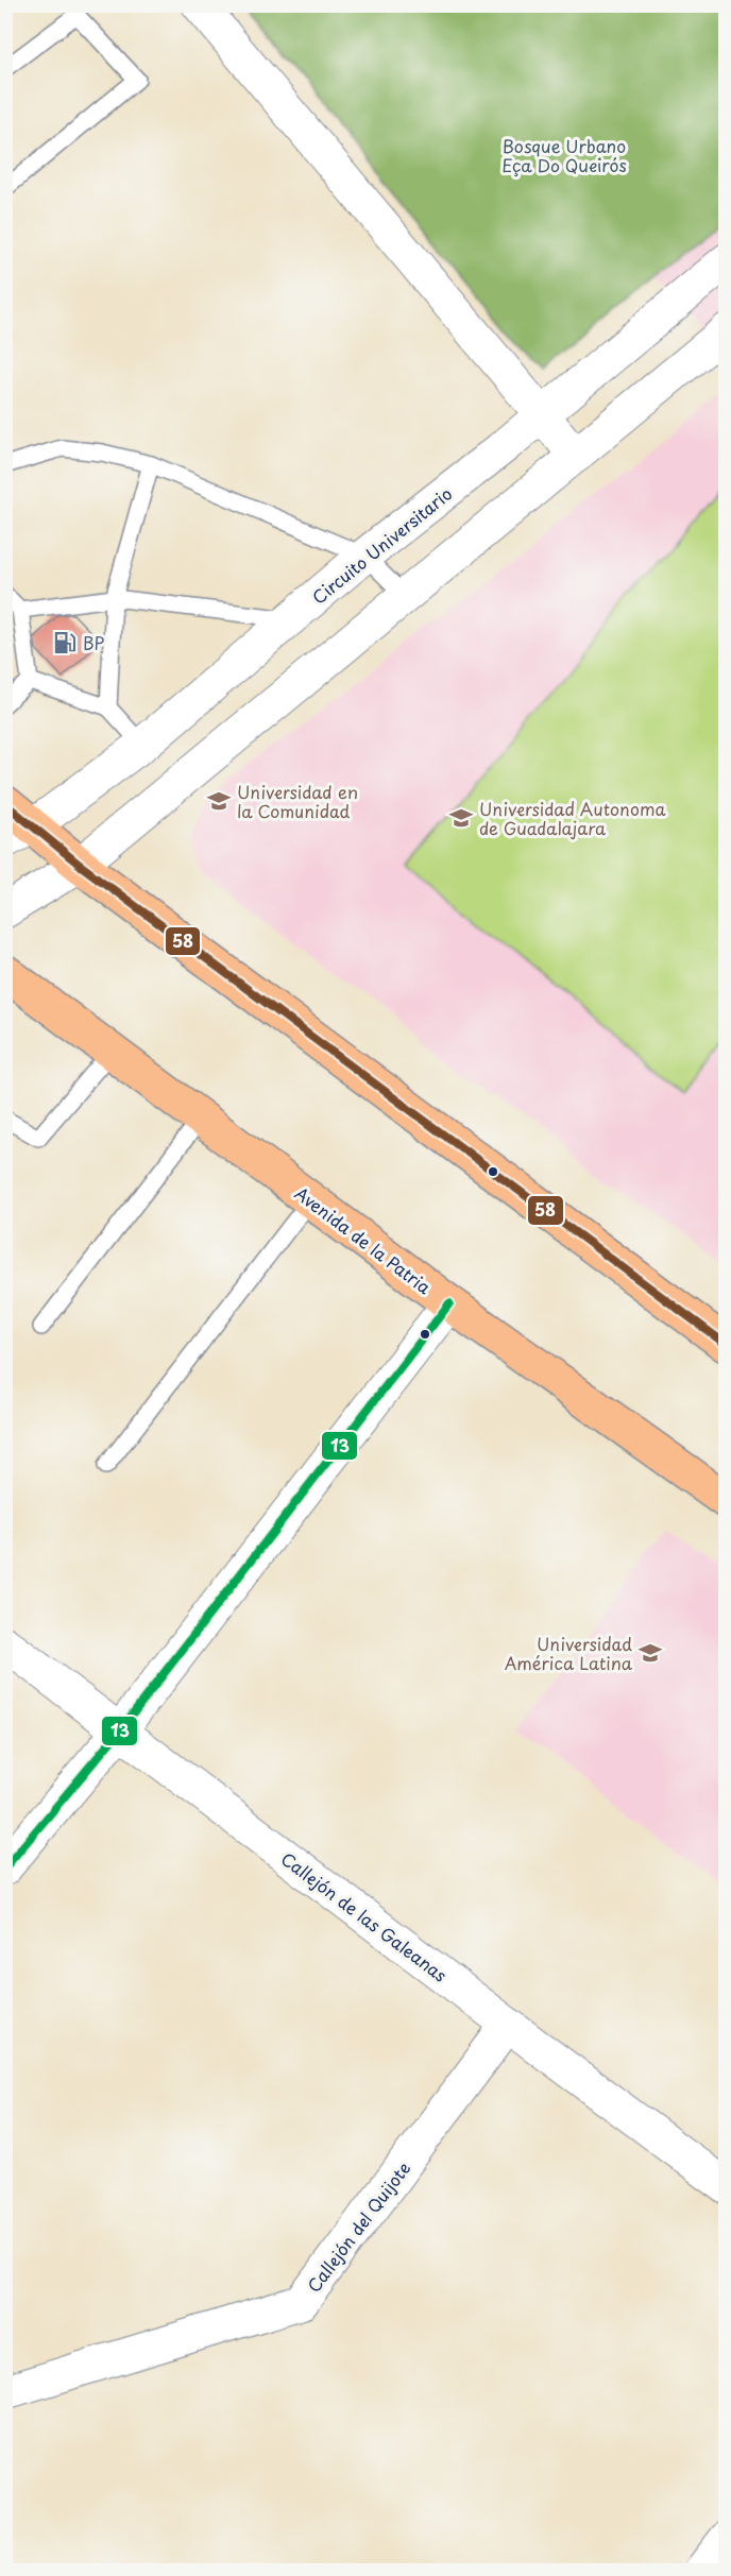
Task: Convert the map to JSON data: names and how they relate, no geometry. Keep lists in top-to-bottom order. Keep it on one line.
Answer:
{"streets":{"main road":["Avenida de la Patria"],"street":["Circuito Universitario","Callejón de las Galeanas","Callejón del Quijote"]},"crossings":[["Callejón de las Galeanas","Callejón del Quijote"]],"parks":["Bosque Urbano Eça Do Queirós"],"places":{"fuel station":["BP"],"school or university":["Universidad en la Comunidad","Universidad Autonoma de Guadalajara","Universidad América Latina"]},"lines":["transit line 58","transit line 13"]}
